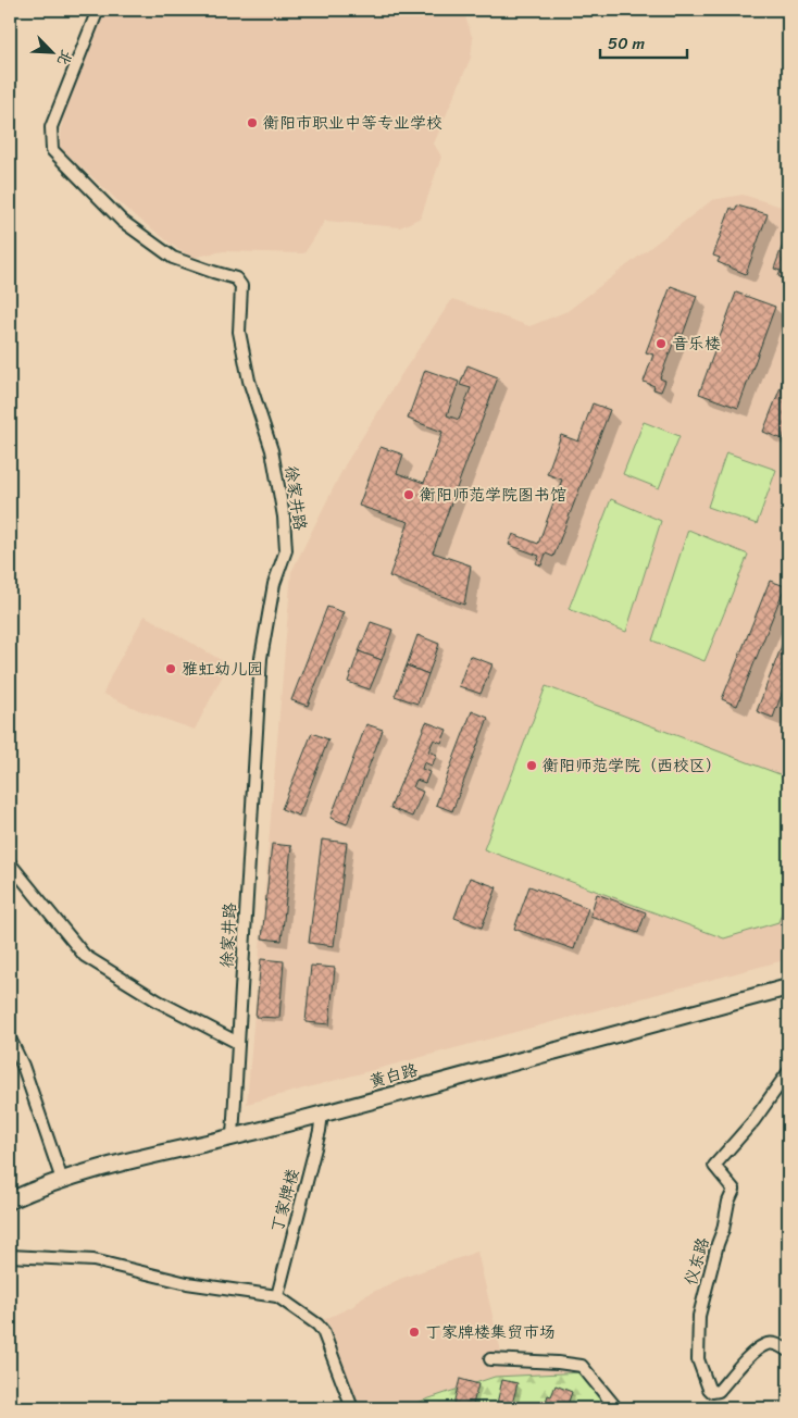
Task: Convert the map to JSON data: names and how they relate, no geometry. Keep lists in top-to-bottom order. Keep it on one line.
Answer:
{"streets":{"main road":["黄白路"],"street":["徐家井路","丁家牌楼","仪东路"]},"crossings":[["徐家井路","黄白路"],["黄白路","丁家牌楼"]],"places":["衡阳市职业中等专业学校","音乐楼","衡阳师范学院图书馆","雅虹幼儿园","衡阳师范学院（西校区）","丁家牌楼集贸市场"],"scale_bar":"50 m","north":"bottom right"}
